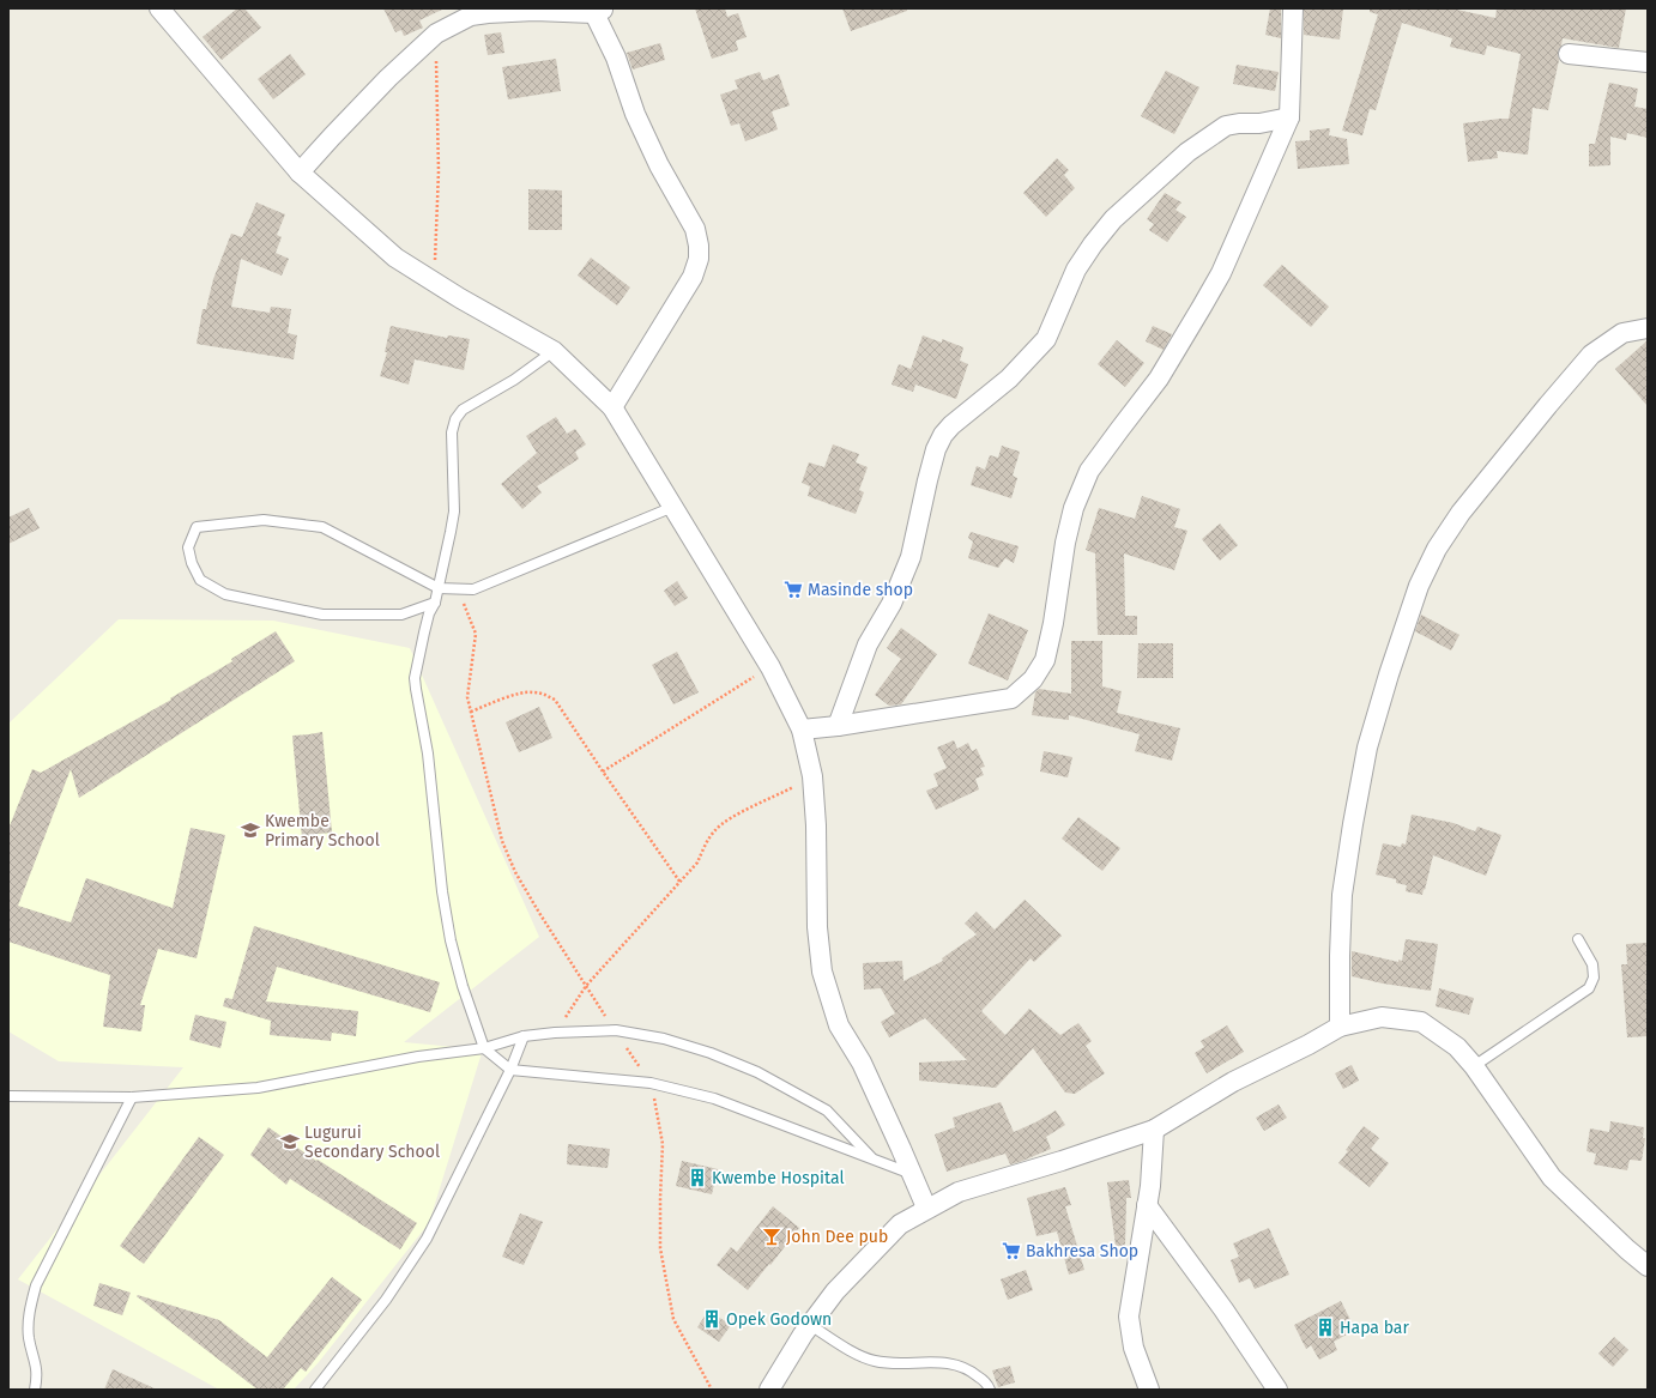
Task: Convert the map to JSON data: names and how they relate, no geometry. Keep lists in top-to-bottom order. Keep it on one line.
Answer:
{"places":{"supermarket":["Masinde shop","Bakhresa Shop"],"school or university":["Kwembe Primary School","Lugurui Secondary School"],"building":["Kwembe Hospital","Opek Godown","Hapa bar"],"bar":["John Dee pub"]}}
